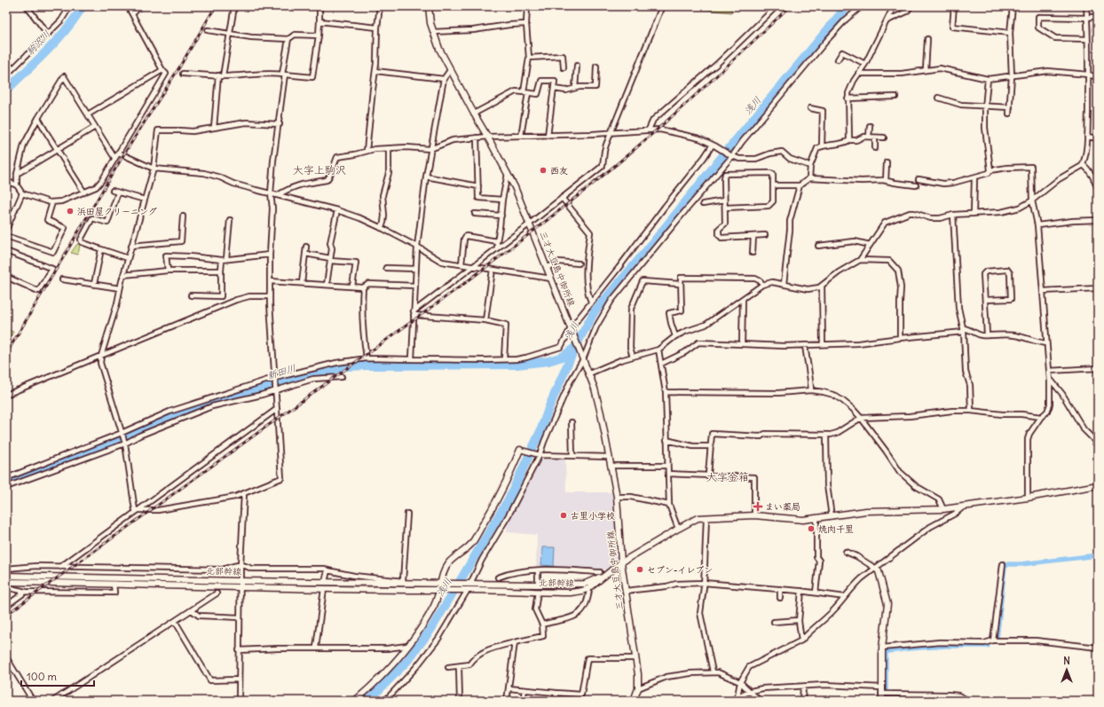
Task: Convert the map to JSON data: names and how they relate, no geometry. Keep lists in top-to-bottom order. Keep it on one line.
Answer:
{"streets":{"street":["三才大豆島中御所線","北部幹線"]},"districts":["大字上駒沢","大字金箱"],"water":["駒沢川","浅川","新田川"],"places":{"other":["西友","浜田屋クリーニング","古里小学校","焼肉千里","セブン-イレブン"],"health":["まい薬局"]},"scale_bar":"100 m","north":"top"}
